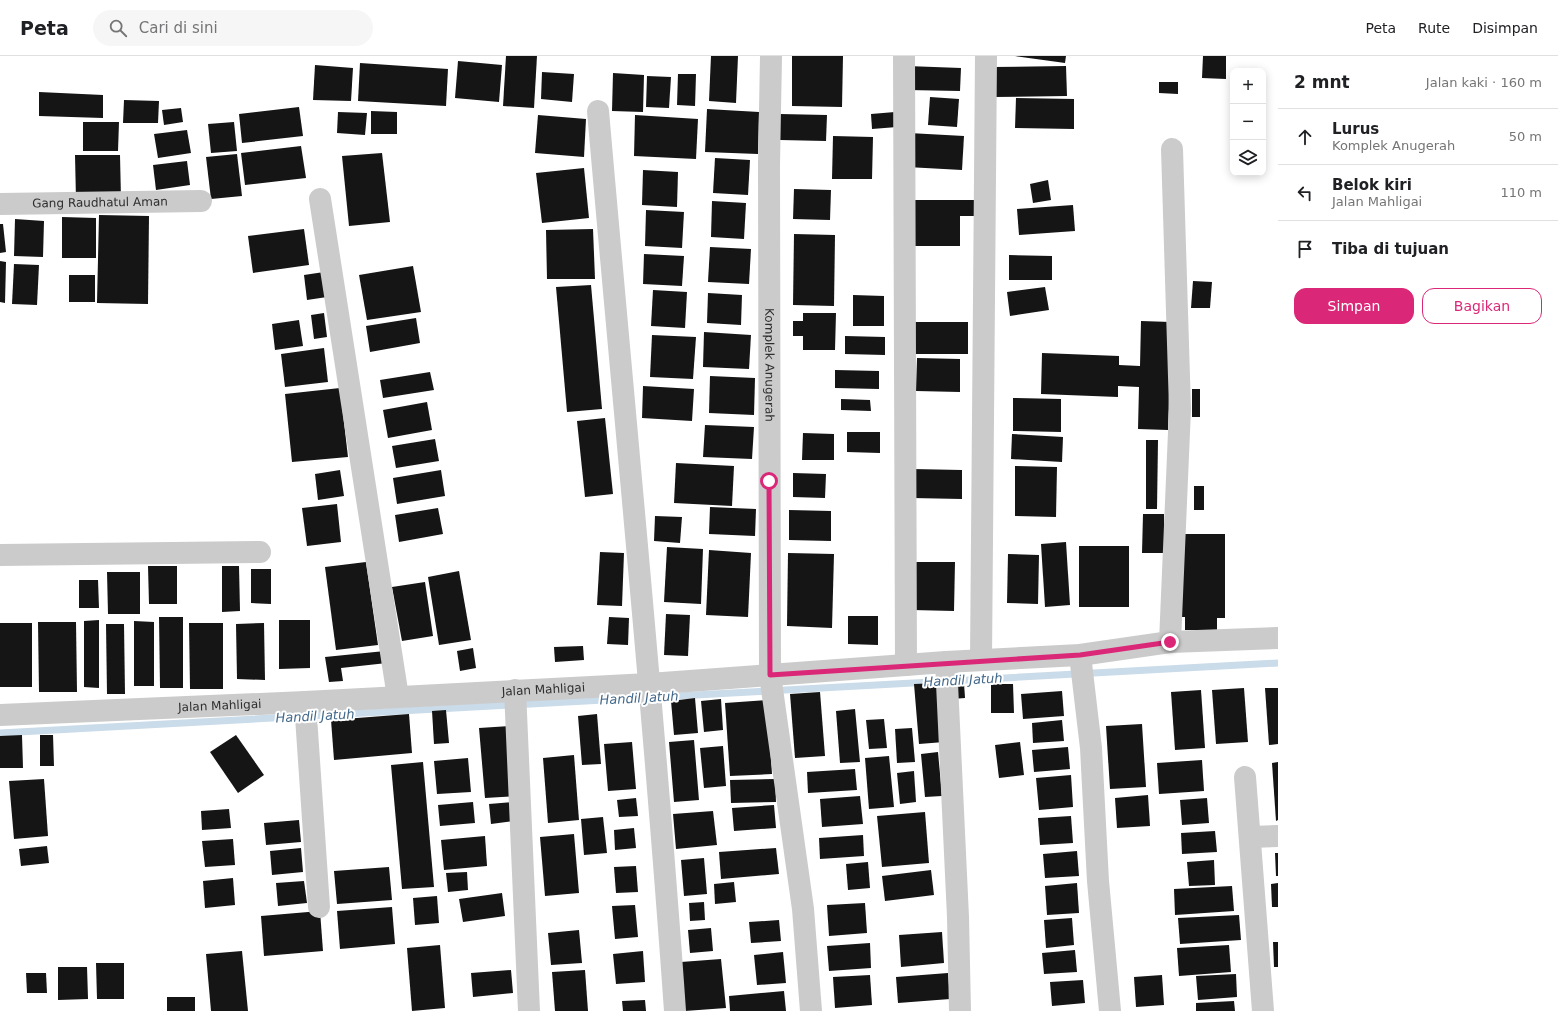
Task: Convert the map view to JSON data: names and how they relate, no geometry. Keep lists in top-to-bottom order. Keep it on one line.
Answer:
{"streets":{"street":["Gang Raudhatul Aman","Komplek Anugerah","Jalan Mahligai"]},"crossings":[["Komplek Anugerah","Jalan Mahligai"]],"water":["Handil Jatuh"],"page":{"header":"Peta","search":"Cari di sini","nav":["Peta","Rute","Disimpan"],"heading":["2 mnt","Jalan kaki · 160 m"],"map_buttons":["+","−"],"list":[["Lurus","Komplek Anugerah","50 m"],["Belok kiri","Jalan Mahligai","110 m"],"Tiba di tujuan"],"buttons":["Simpan","Bagikan"]}}
